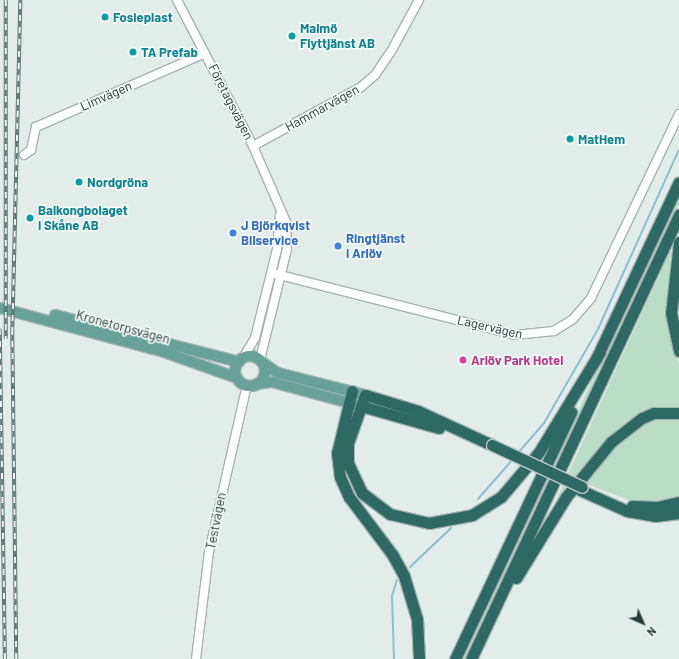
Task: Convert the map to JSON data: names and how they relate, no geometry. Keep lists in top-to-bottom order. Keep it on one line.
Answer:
{"streets":{"main road":["Kronetorpsvägen"],"street":["Limvägen","Företagsvägen","Hammarvägen","Lagervägen","Testvägen"]},"crossings":[["Limvägen","Företagsvägen"],["Företagsvägen","Hammarvägen"],["Företagsvägen","Kronetorpsvägen"],["Företagsvägen","Lagervägen"],["Kronetorpsvägen","Testvägen"]],"places":["Fosieplast","Malmö Flyttjänst AB","TA Prefab","MatHem","Nordgröna","Balkongbolaget i Skåne AB","J Björkqvist Bilservice","Ringtjänst i Arlöv","Arlöv Park Hotel"],"north":"bottom right"}
